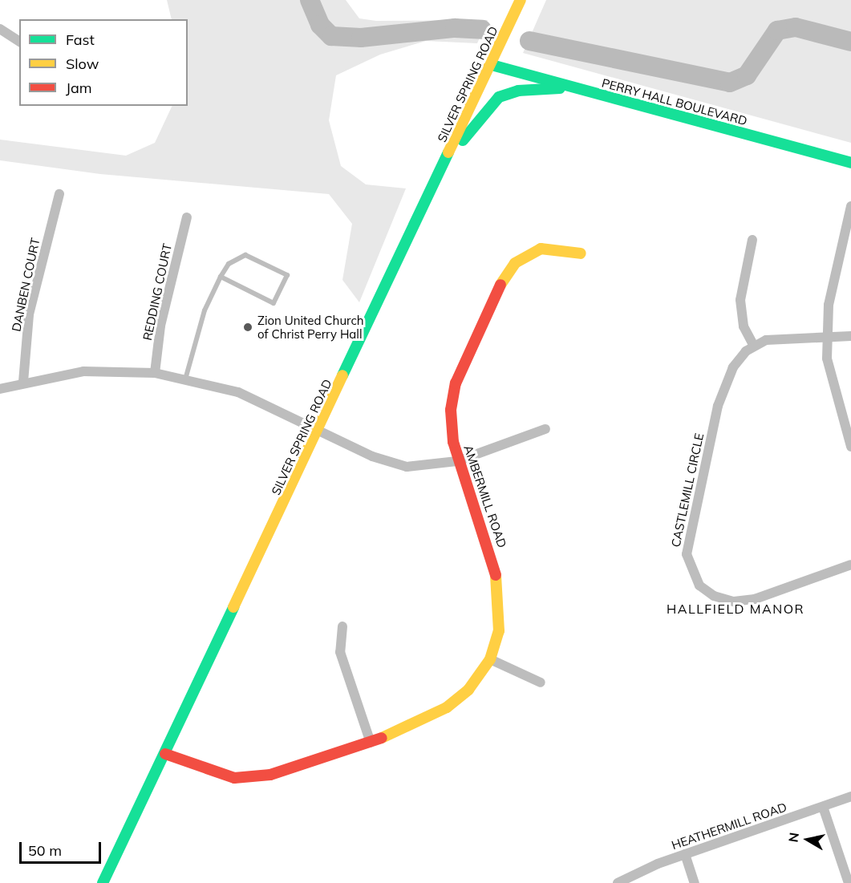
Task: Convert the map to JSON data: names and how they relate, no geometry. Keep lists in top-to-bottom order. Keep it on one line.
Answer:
{"streets":{"main road":["SILVER SPRING ROAD","PERRY HALL BOULEVARD","AMBERMILL ROAD"],"street":["DANBEN COURT","REDDING COURT","CASTLEMILL CIRCLE","HEATHERMILL ROAD"]},"crossings":[["SILVER SPRING ROAD","PERRY HALL BOULEVARD"],["SILVER SPRING ROAD","AMBERMILL ROAD"]],"districts":["HALLFIELD MANOR"],"places":["Zion United Church of Christ Perry Hall"],"legend":["Fast","Slow","Jam"],"scale_bar":"50 m","north":"left"}
